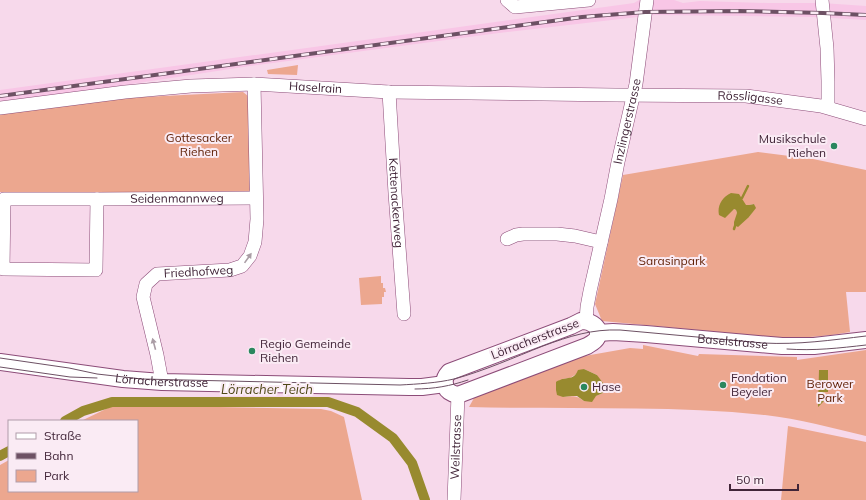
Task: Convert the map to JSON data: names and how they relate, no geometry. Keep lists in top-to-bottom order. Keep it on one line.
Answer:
{"streets":{"main road":["Lörracherstrasse","Baselstrasse"],"street":["Haselrain","Rössligasse","Inzlingerstrasse","Seidenmannweg","Kettenackerweg","Friedhofweg","Weilstrasse"]},"crossings":[["Haselrain","Rössligasse"],["Haselrain","Inzlingerstrasse"],["Haselrain","Kettenackerweg"],["Haselrain","Friedhofweg"],["Rössligasse","Inzlingerstrasse"],["Inzlingerstrasse","Lörracherstrasse"],["Seidenmannweg","Friedhofweg"],["Friedhofweg","Lörracherstrasse"],["Lörracherstrasse","Baselstrasse"],["Lörracherstrasse","Weilstrasse"]],"water":["Lörracher Teich"],"parks":["Gottesacker Riehen","Sarasinpark","Berower Park"],"places":["Musikschule Riehen","Regio Gemeinde Riehen","Fondation Beyeler","Hase"],"legend":["Straße","Bahn","Park"],"scale_bar":"50 m"}
